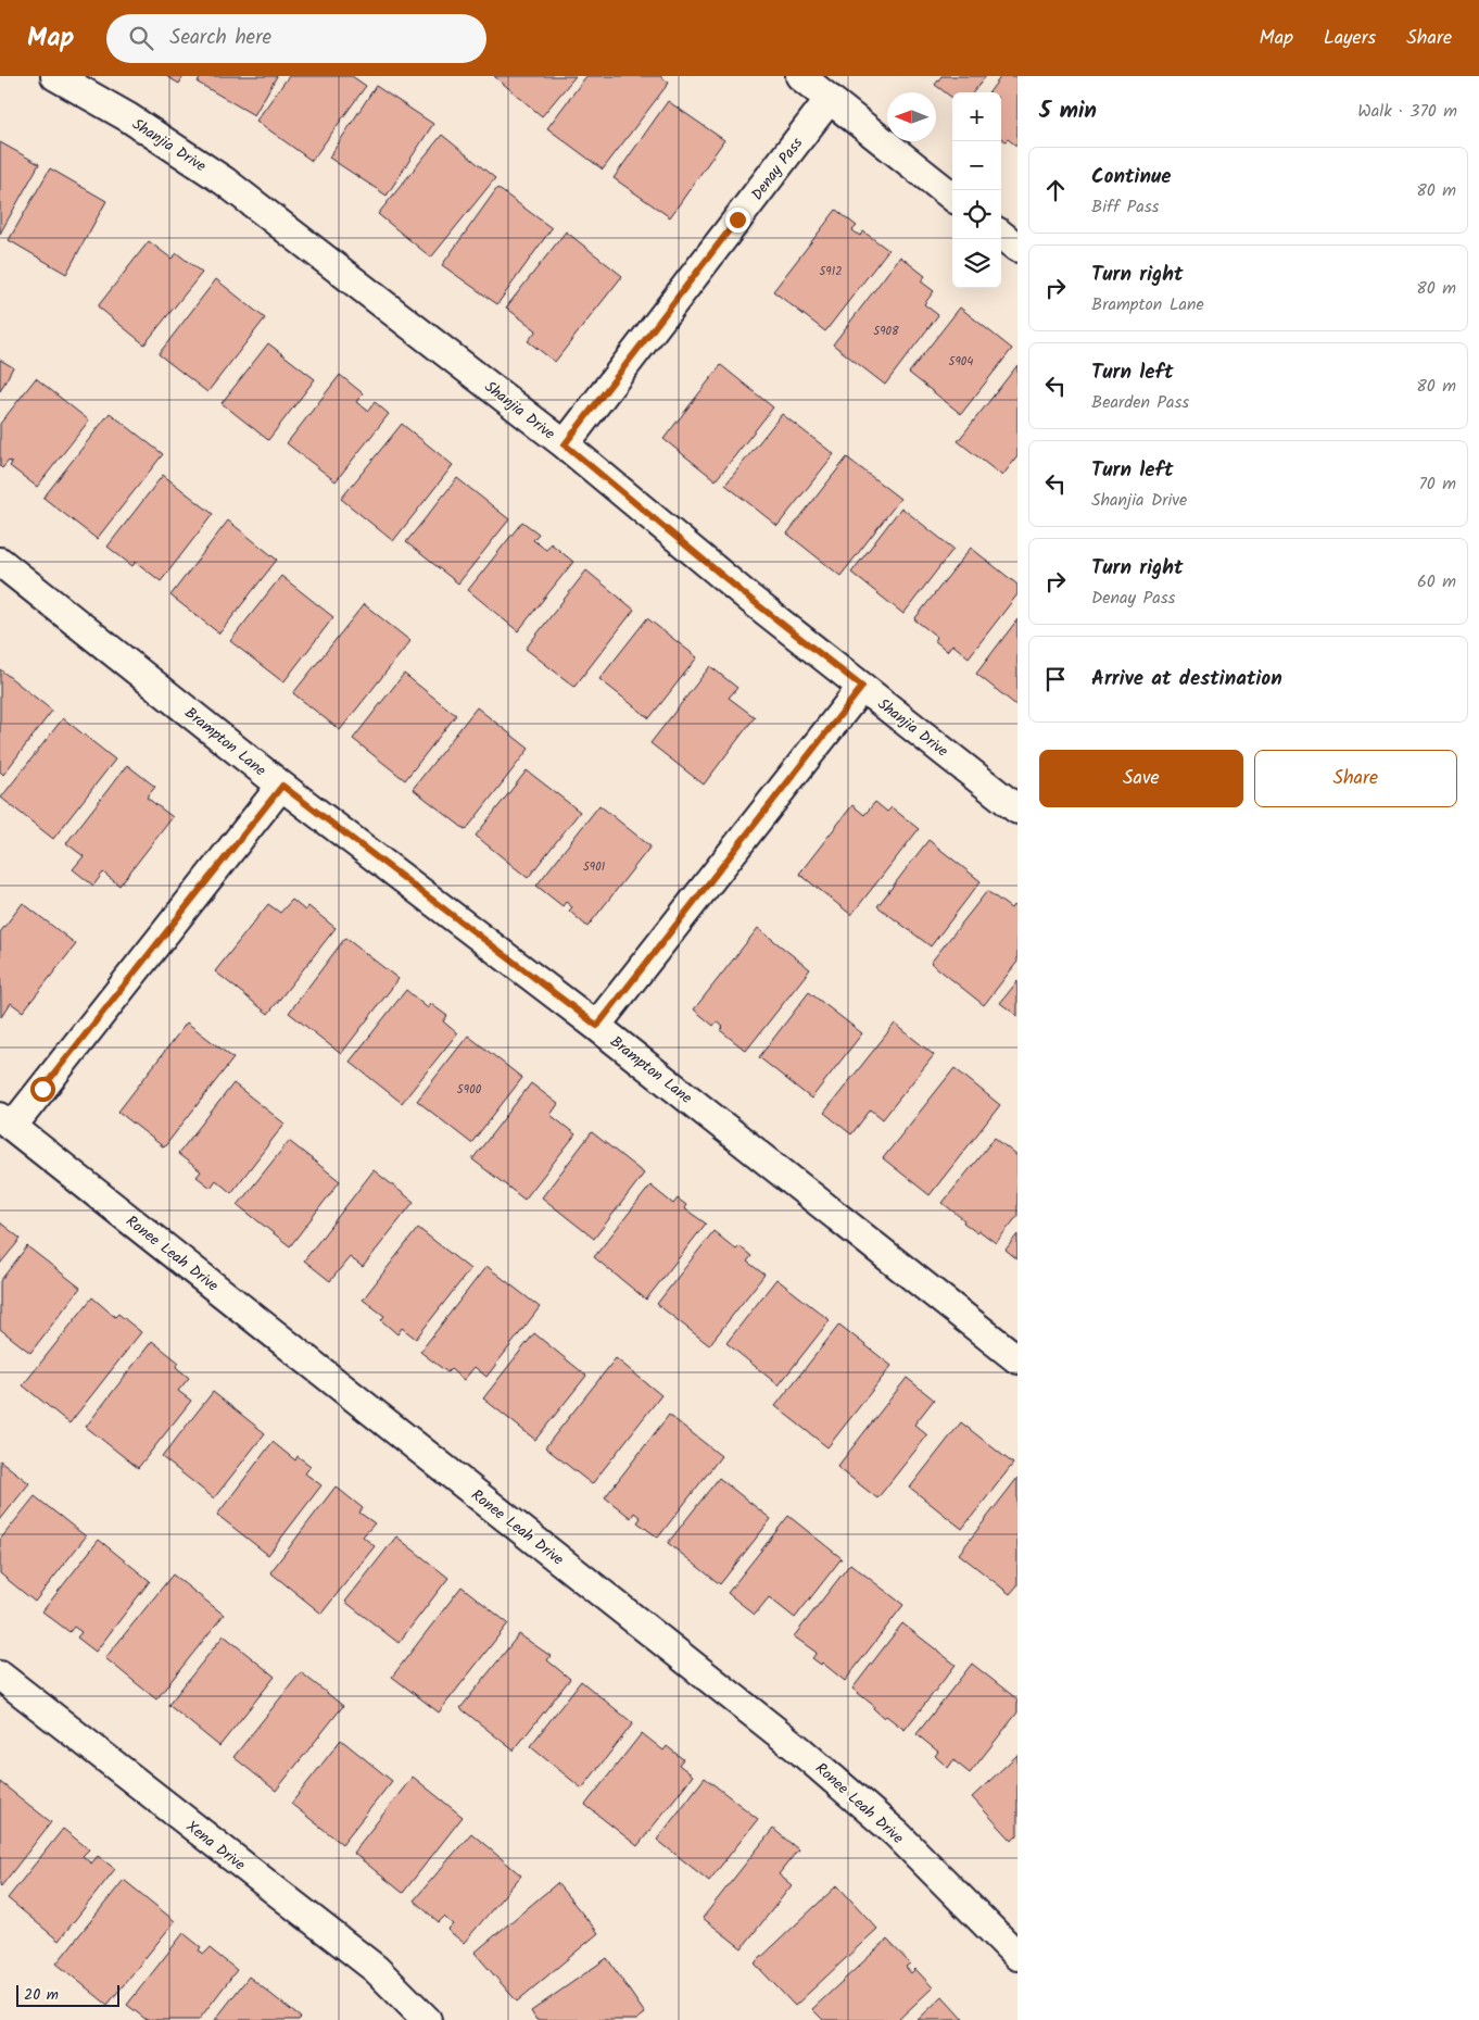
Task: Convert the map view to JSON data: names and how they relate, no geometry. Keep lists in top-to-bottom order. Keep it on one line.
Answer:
{"streets":{"street":["Shanjia Drive","Denay Pass","Brampton Lane","Ronee Leah Drive","Xena Drive"]},"crossings":[["Shanjia Drive","Denay Pass"]],"house_numbers":["5912","5908","5904","5901","5900"],"scale_bar":"20 m","north":"left","page":{"header":"Map","search":"Search here","nav":["Map","Layers","Share"],"heading":["5 min","Walk · 370 m"],"map_buttons":["+","−"],"list":[["Continue","Biff Pass","80 m"],["Turn right","Brampton Lane","80 m"],["Turn left","Bearden Pass","80 m"],["Turn left","Shanjia Drive","70 m"],["Turn right","Denay Pass","60 m"],"Arrive at destination"],"buttons":["Save","Share"],"scale":"20 m"}}
